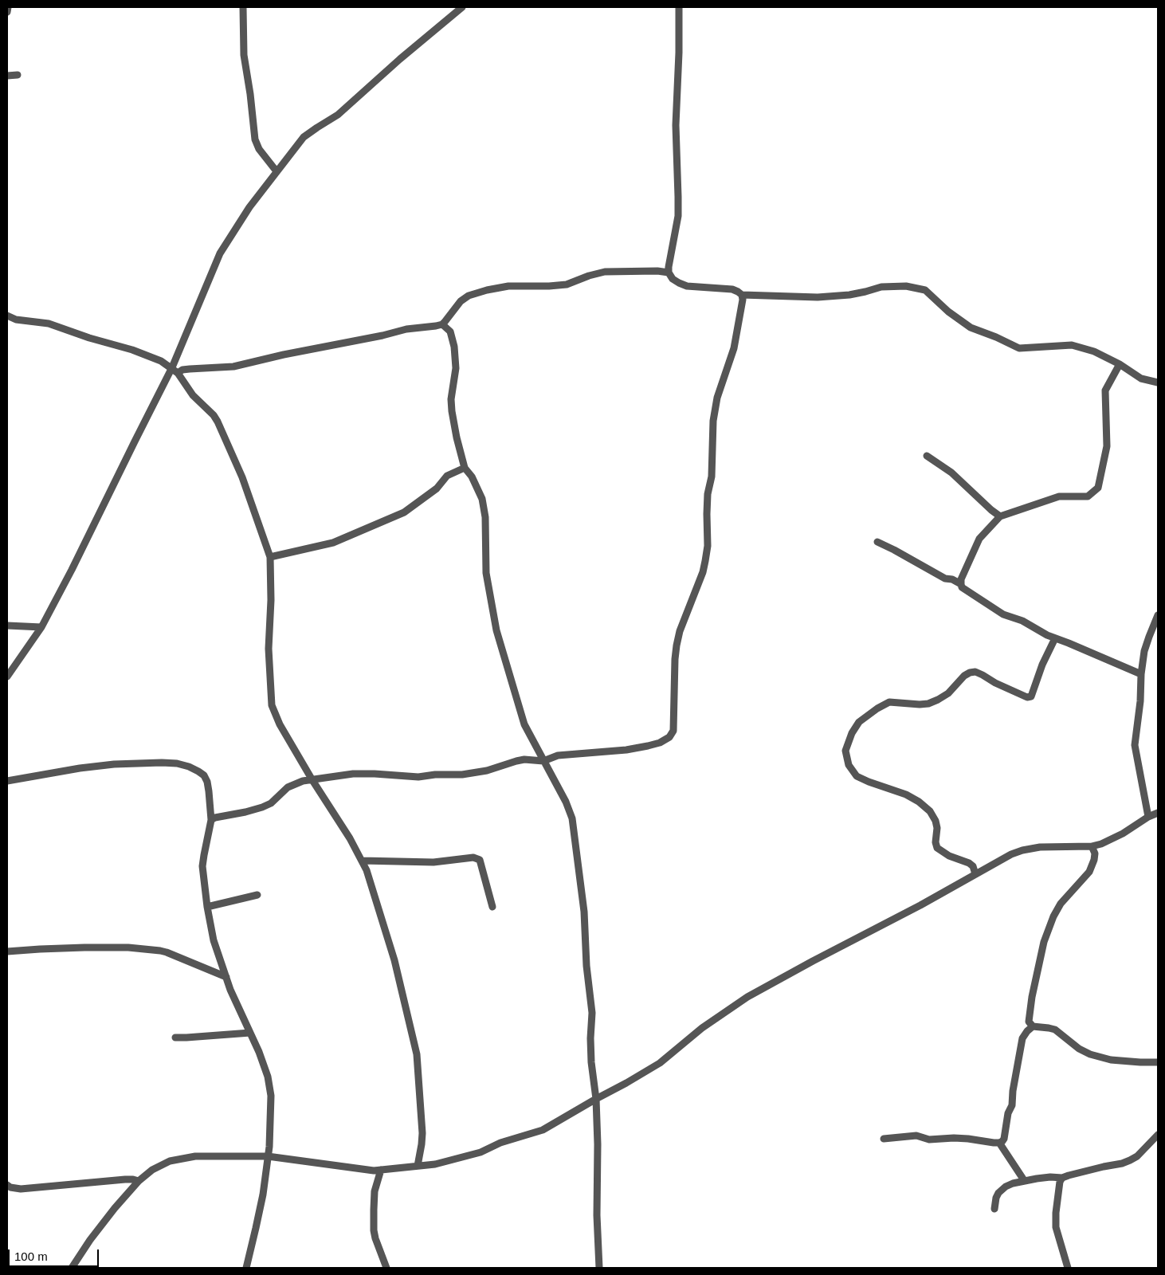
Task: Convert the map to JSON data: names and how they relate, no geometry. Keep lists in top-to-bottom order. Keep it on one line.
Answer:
{"scale_bar":"100 m"}
